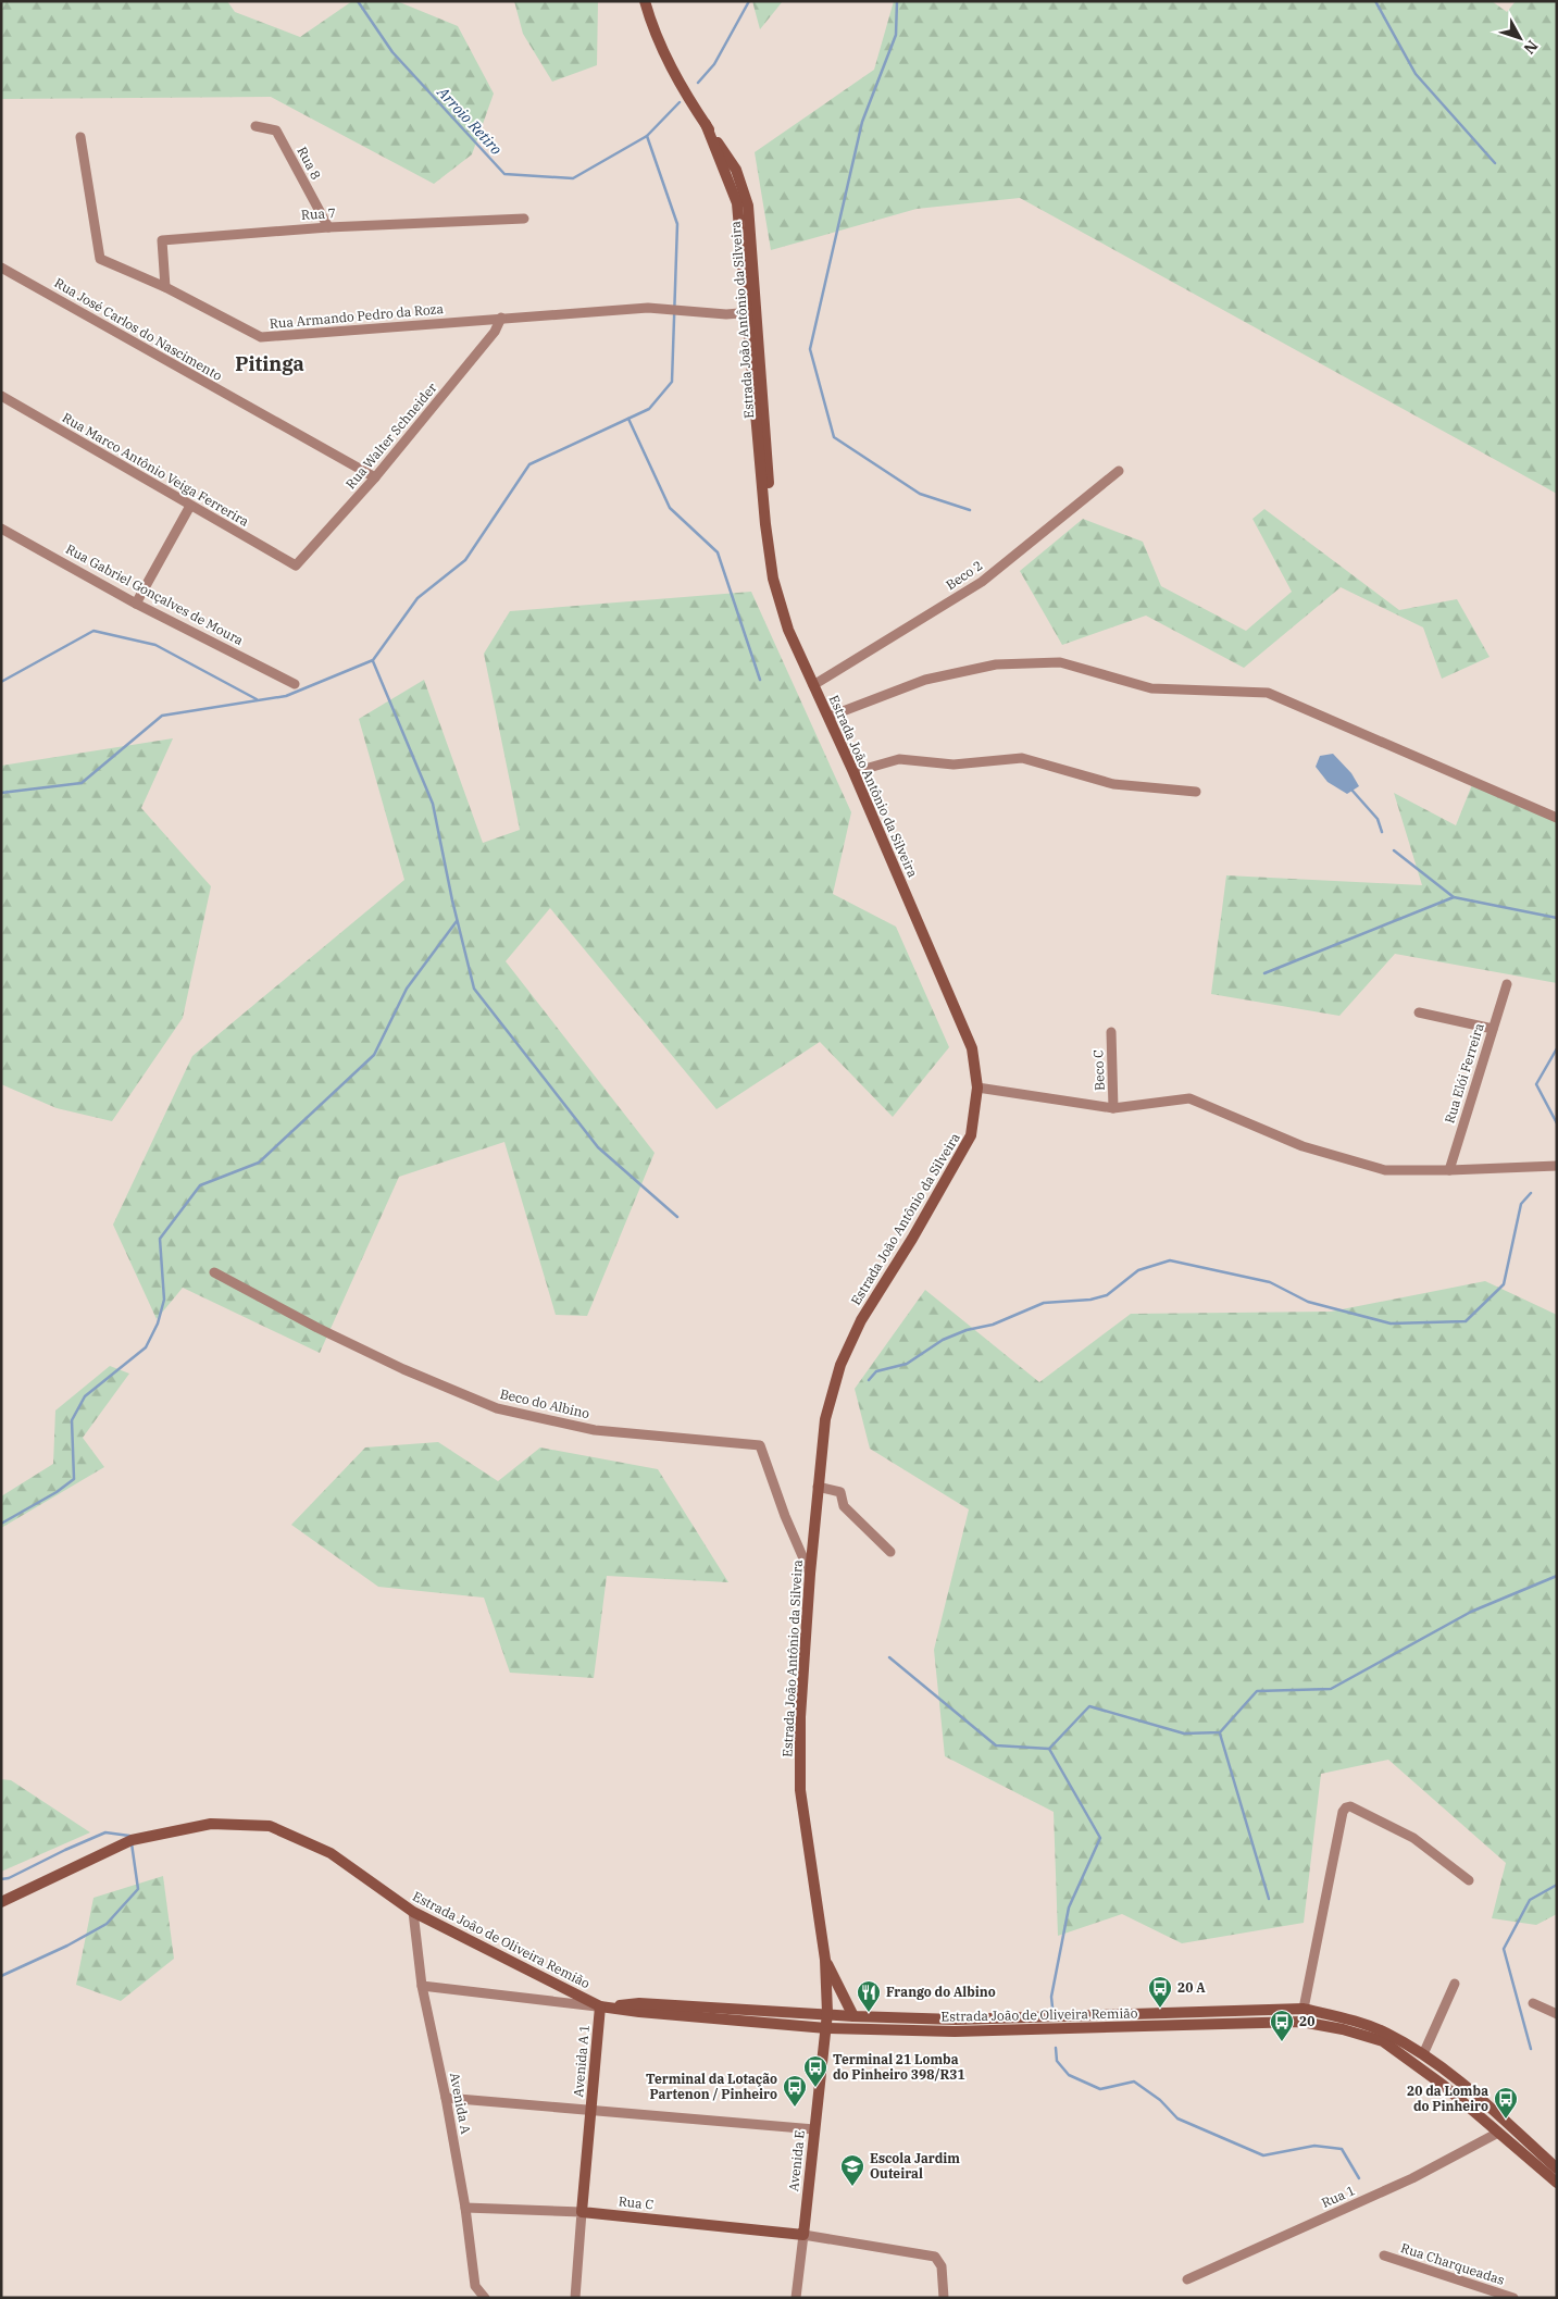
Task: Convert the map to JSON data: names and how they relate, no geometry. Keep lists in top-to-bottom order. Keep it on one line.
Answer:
{"streets":{"main road":["Estrada João Antônio da Silveira","Estrada João de Oliveira Remião","Avenida A 1","Avenida E","Rua C"],"street":["Rua 8","Rua 7","Rua Armando Pedro da Roza","Rua José Carlos do Nascimento","Rua Walter Schneider","Rua Marco Antônio Veiga Ferrerira","Beco 2","Rua Gabriel Gonçalves de Moura","Beco C","Rua Elói Ferreira","Beco do Albino","Avenida A","Rua 1","Rua Charqueadas"]},"crossings":[["Rua 8","Rua 7"],["Rua 7","Rua Armando Pedro da Roza"],["Rua Armando Pedro da Roza","Estrada João Antônio da Silveira"],["Rua Armando Pedro da Roza","Rua Walter Schneider"],["Estrada João Antônio da Silveira","Beco 2"],["Estrada João Antônio da Silveira","Beco do Albino"],["Estrada João Antônio da Silveira","Estrada João de Oliveira Remião"],["Estrada João Antônio da Silveira","Avenida E"],["Rua José Carlos do Nascimento","Rua Walter Schneider"],["Rua Walter Schneider","Rua Marco Antônio Veiga Ferrerira"],["Estrada João de Oliveira Remião","Avenida A 1"],["Estrada João de Oliveira Remião","Avenida A"],["Estrada João de Oliveira Remião","Avenida E"],["Estrada João de Oliveira Remião","Rua 1"],["Avenida A 1","Avenida A"],["Avenida A 1","Rua C"],["Avenida A","Rua C"],["Avenida E","Rua C"]],"districts":["Pitinga"],"water":["Arroio Retiro"],"places":{"bus stop":["20 A","20","Terminal 21 Lomba do Pinheiro 398/R31","Terminal da Lotação Partenon / Pinheiro","20 da Lomba do Pinheiro"],"restaurant":["Frango do Albino"],"school or university":["Escola Jardim Outeiral"]},"north":"bottom right"}
